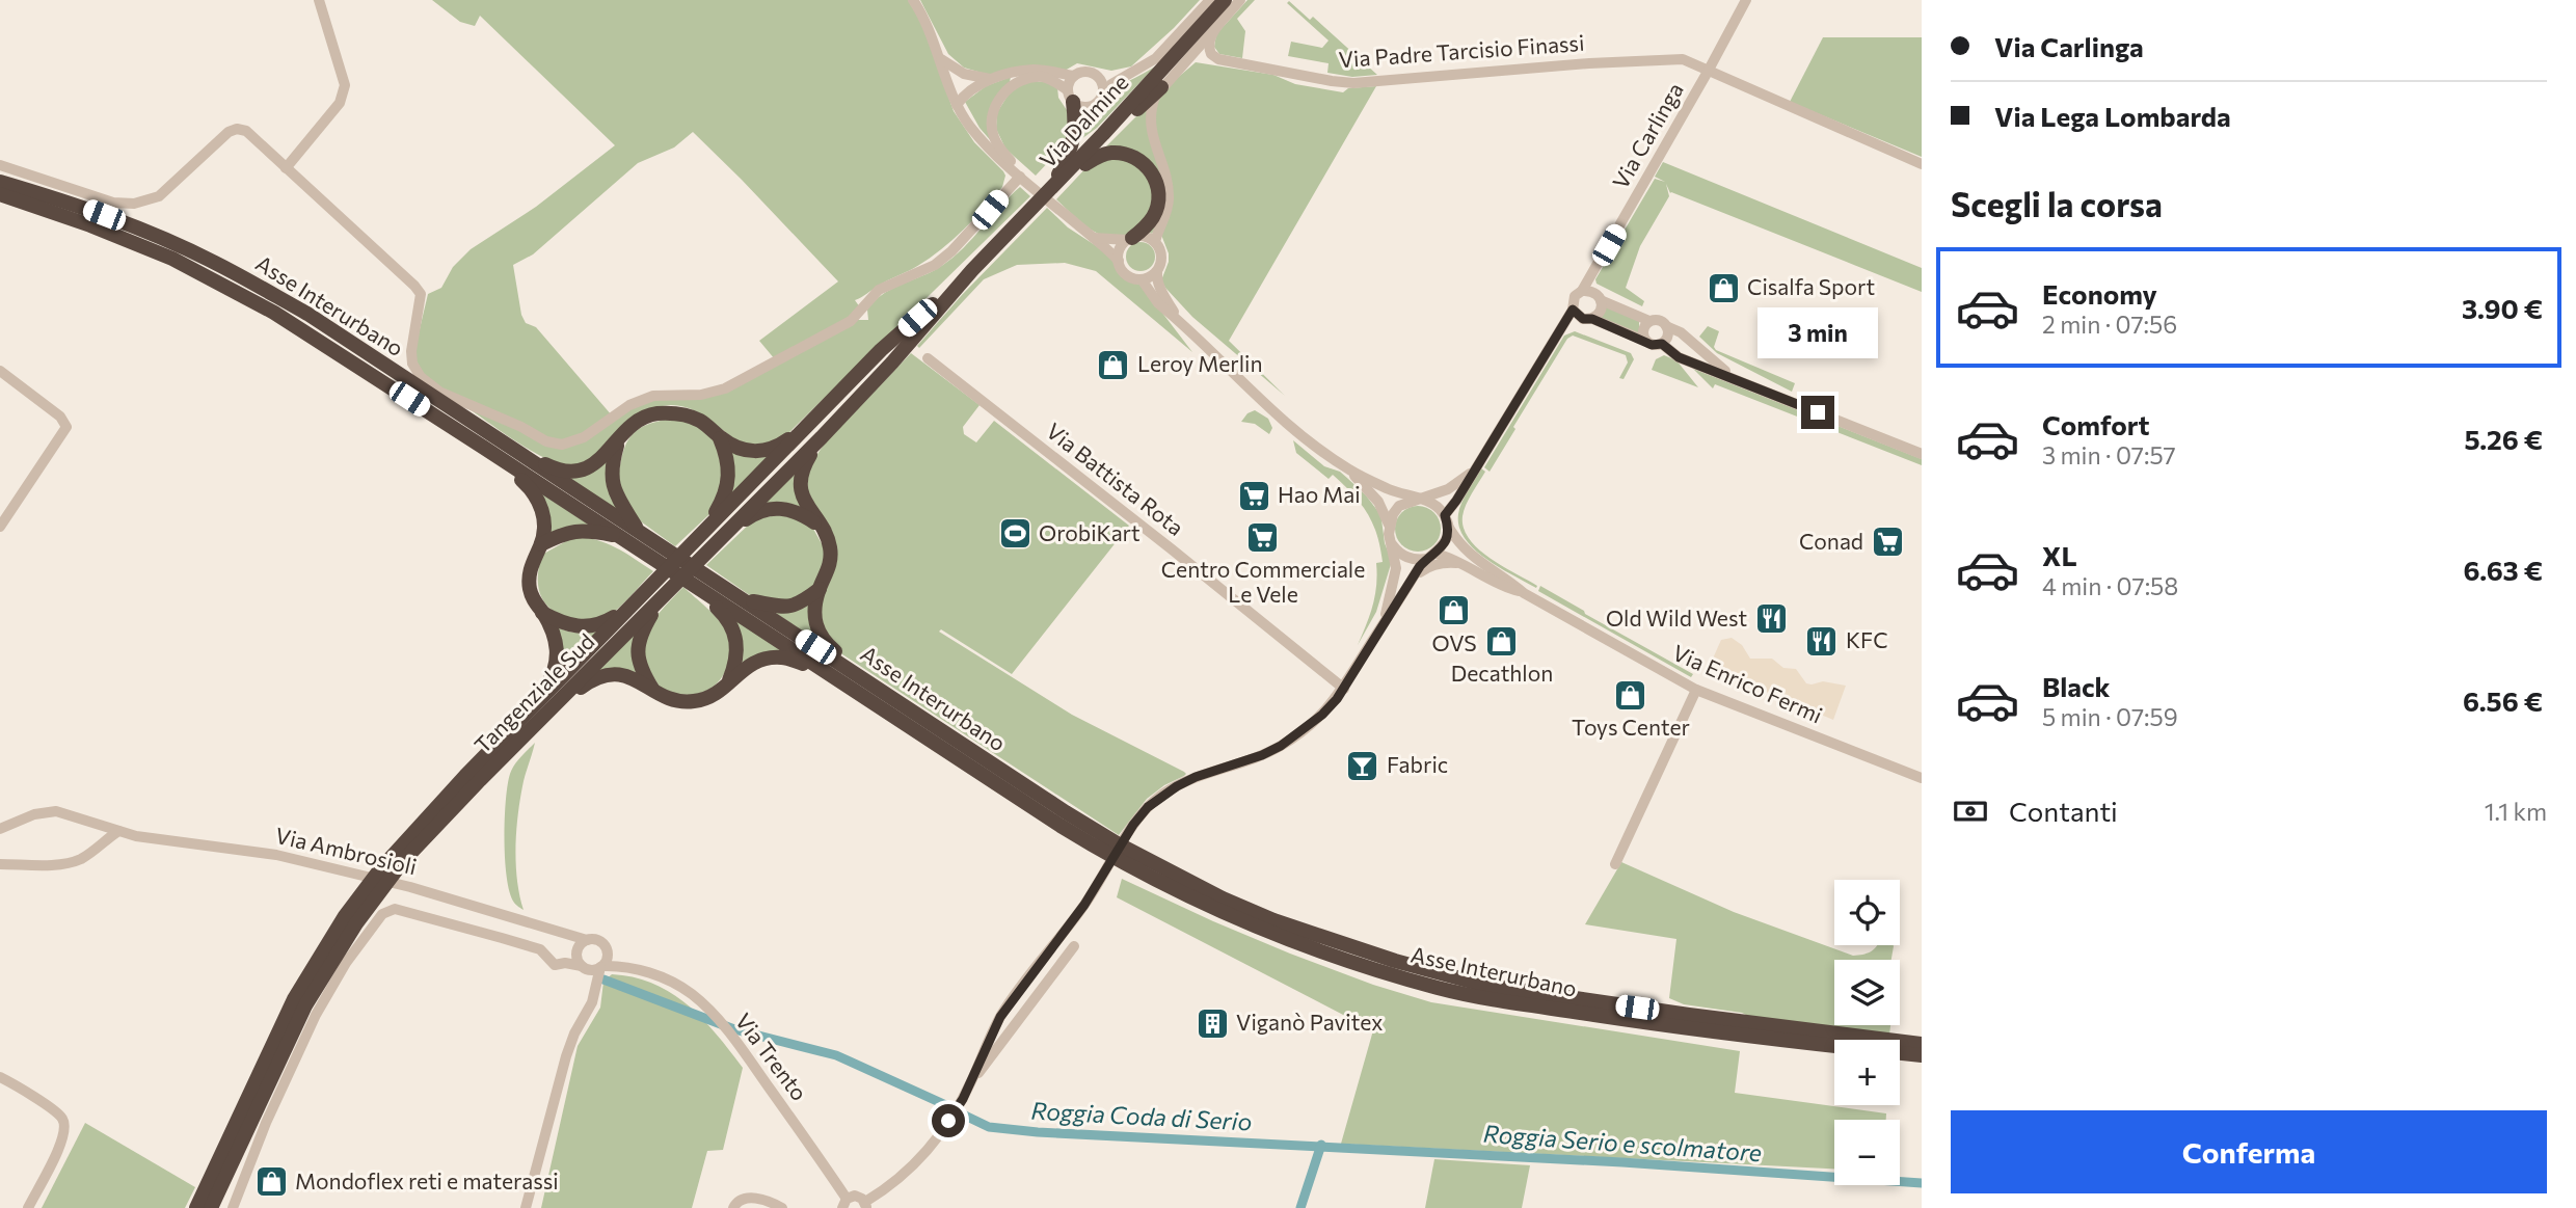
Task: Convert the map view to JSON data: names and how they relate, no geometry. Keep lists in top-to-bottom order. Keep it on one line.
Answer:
{"streets":{"highway":["Via Dalmine","Asse Interurbano","Tangenziale Sud"],"street":["Via Padre Tarcisio Finassi","Via Carlinga","Via Battista Rota","Via Enrico Fermi","Via Ambrosioli","Via Trento"]},"crossings":[["Via Padre Tarcisio Finassi","Via Carlinga"],["Via Dalmine","Tangenziale Sud"],["Via Carlinga","Via Enrico Fermi"],["Via Ambrosioli","Via Trento"]],"water":["Roggia Coda di Serio","Roggia Serio e scolmatore"],"places":{"shop":["Cisalfa Sport","Leroy Merlin","OVS","Decathlon","Toys Center","Mondoflex reti e materassi"],"supermarket":["Hao Mai","Centro Commerciale Le Vele","Conad"],"sports":["OrobiKart"],"restaurant":["Old Wild West","KFC"],"bar":["Fabric"],"building":["Viganò Pavitex"]},"page":{"banner":["Via Carlinga","Via Lega Lombarda"],"heading":"Scegli la corsa","list":[{"name":"Economy","note":"2 min · 07:56","value":"3.90 €"},{"name":"Comfort","note":"3 min · 07:57","value":"5.26 €"},{"name":"XL","note":"4 min · 07:58","value":"6.63 €"},{"name":"Black","note":"5 min · 07:59","value":"6.56 €"}],"bubble":"3 min","pay":["Contanti","1.1 km"],"map_buttons":["+","−"],"buttons":"Conferma"}}
